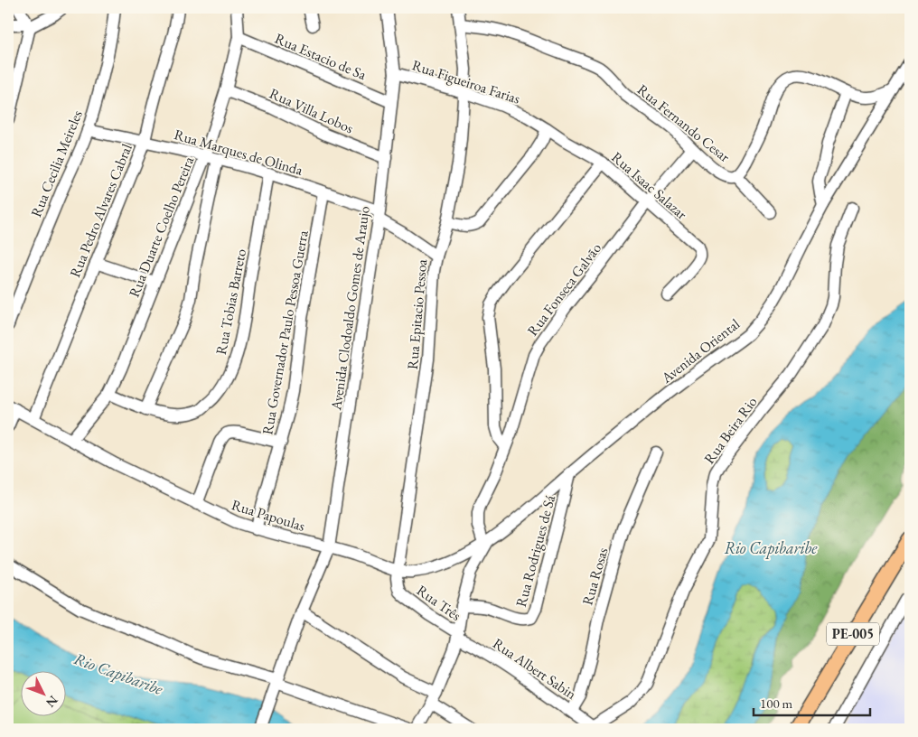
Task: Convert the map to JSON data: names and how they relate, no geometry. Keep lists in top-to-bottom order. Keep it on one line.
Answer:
{"streets":{"main road":["PE-005"],"street":["Rua Estacio de Sa","Rua Figueiroa Farias","Rua Villa Lobos","Rua Fernando Cesar","Rua Marques de Olinda","Rua Cecilia Meireles","Rua Isaac Salazar","Rua Pedro Alvares Cabral","Rua Duarte Coelho Pereira","Rua Fonseca Galvão","Rua Tobias Barreto","Avenida Clodoaldo Gomes de Araujo","Rua Epitacio Pessoa","Rua Governador Paulo Pessoa Guerra","Avenida Oriental","Rua Beira Rio","Rua Papoulas","Rua Rodrigues de Sá","Rua Rosas","Rua Três","Rua Albert Sabin"]},"crossings":[["Rua Estacio de Sa","Rua Duarte Coelho Pereira"],["Rua Estacio de Sa","Avenida Clodoaldo Gomes de Araujo"],["Rua Figueiroa Farias","Rua Isaac Salazar"],["Rua Figueiroa Farias","Avenida Clodoaldo Gomes de Araujo"],["Rua Figueiroa Farias","Rua Epitacio Pessoa"],["Rua Villa Lobos","Rua Duarte Coelho Pereira"],["Rua Villa Lobos","Avenida Clodoaldo Gomes de Araujo"],["Rua Fernando Cesar","Rua Fonseca Galvão"],["Rua Fernando Cesar","Rua Epitacio Pessoa"],["Rua Fernando Cesar","Avenida Oriental"],["Rua Marques de Olinda","Rua Cecilia Meireles"],["Rua Marques de Olinda","Rua Pedro Alvares Cabral"],["Rua Marques de Olinda","Rua Duarte Coelho Pereira"],["Rua Marques de Olinda","Rua Tobias Barreto"],["Rua Marques de Olinda","Avenida Clodoaldo Gomes de Araujo"],["Rua Marques de Olinda","Rua Epitacio Pessoa"],["Rua Marques de Olinda","Rua Governador Paulo Pessoa Guerra"],["Rua Isaac Salazar","Rua Fonseca Galvão"],["Rua Pedro Alvares Cabral","Rua Papoulas"],["Rua Duarte Coelho Pereira","Rua Tobias Barreto"],["Rua Duarte Coelho Pereira","Rua Papoulas"],["Rua Fonseca Galvão","Avenida Oriental"],["Rua Fonseca Galvão","Rua Papoulas"],["Avenida Clodoaldo Gomes de Araujo","Rua Papoulas"],["Rua Epitacio Pessoa","Rua Papoulas"],["Rua Epitacio Pessoa","Rua Três"],["Rua Governador Paulo Pessoa Guerra","Rua Papoulas"],["Avenida Oriental","Rua Papoulas"],["Avenida Oriental","Rua Rodrigues de Sá"],["Avenida Oriental","Rua Três"],["Avenida Oriental","Rua Albert Sabin"],["Rua Beira Rio","Rua Albert Sabin"],["Rua Papoulas","Rua Três"],["Rua Rosas","Rua Albert Sabin"],["Rua Três","Rua Albert Sabin"]],"water":["Rio Capibaribe"],"scale_bar":"100 m","north":"bottom right"}
